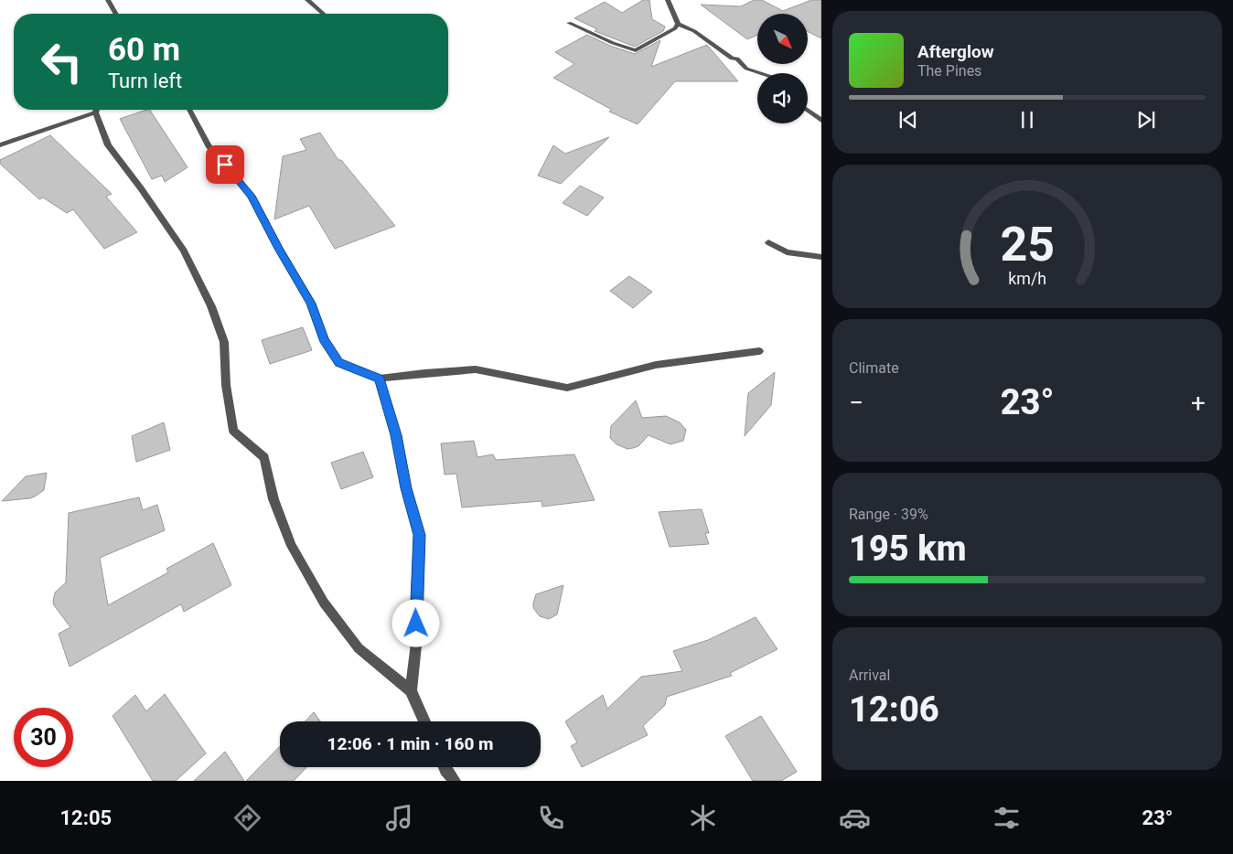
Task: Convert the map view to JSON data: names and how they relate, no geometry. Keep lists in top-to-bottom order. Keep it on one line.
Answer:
{"north":"bottom right","page":{"turn":["60 m","Turn left"],"song":["Afterglow","The Pines"],"tile":["Climate",["Range · 39%","195 km"],["Arrival","12:06"]],"heat":["−","23°","+"],"limit":"30","trip":"12:06 · 1 min · 160 m","tabs":["12:05","23°"],"gauge":["25","km/h"]}}
